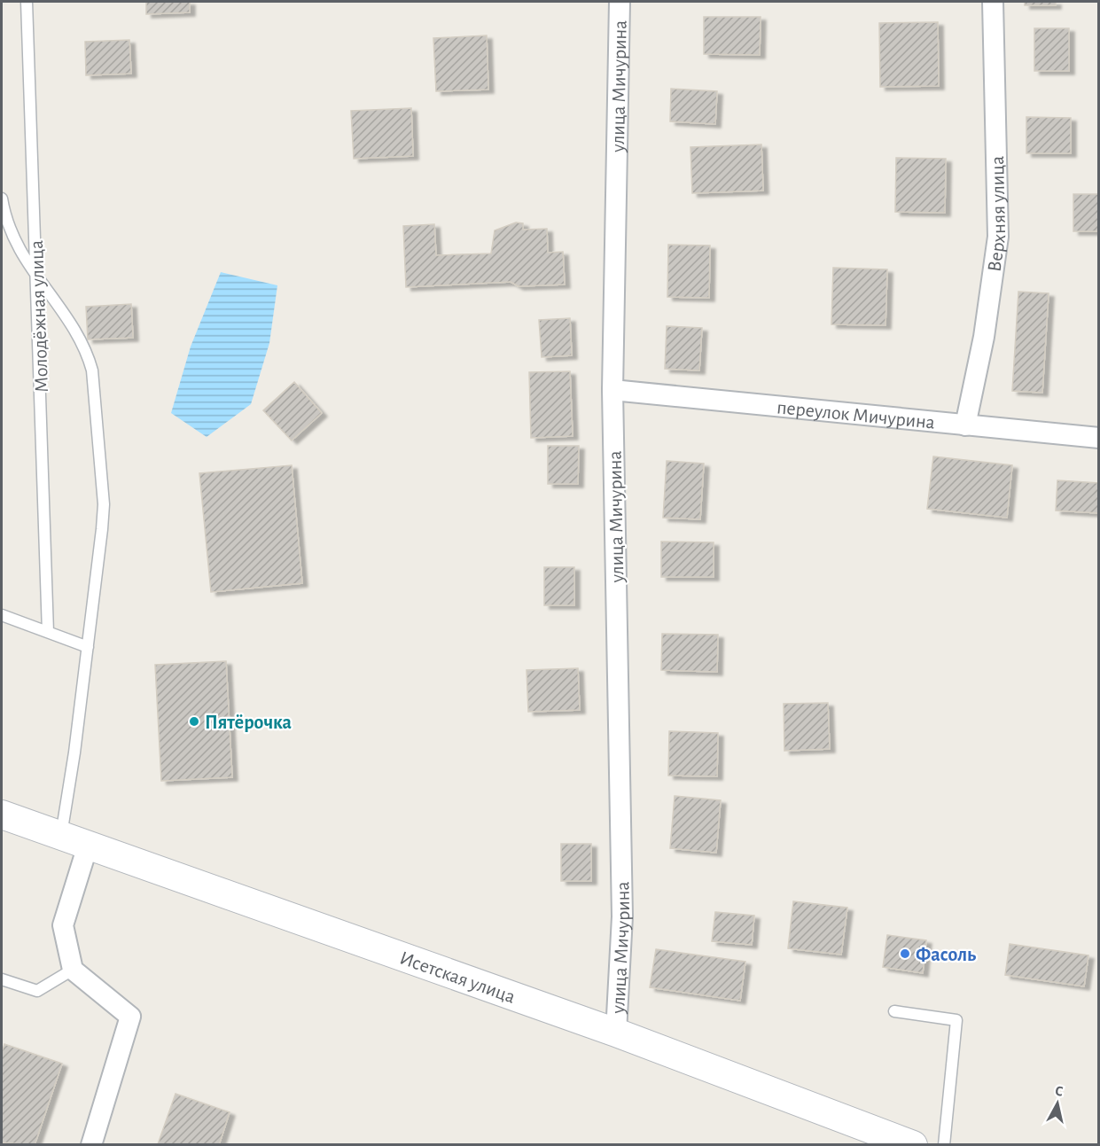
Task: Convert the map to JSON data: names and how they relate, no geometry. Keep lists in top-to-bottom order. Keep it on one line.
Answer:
{"streets":{"main road":["Исетская улица"],"street":["улица Мичурина","Верхняя улица","переулок Мичурина"],"lane":["Молодёжная улица"]},"crossings":[["улица Мичурина","переулок Мичурина"],["улица Мичурина","Исетская улица"],["Верхняя улица","переулок Мичурина"]],"places":["Пятёрочка","Фасоль"],"north":"top"}
